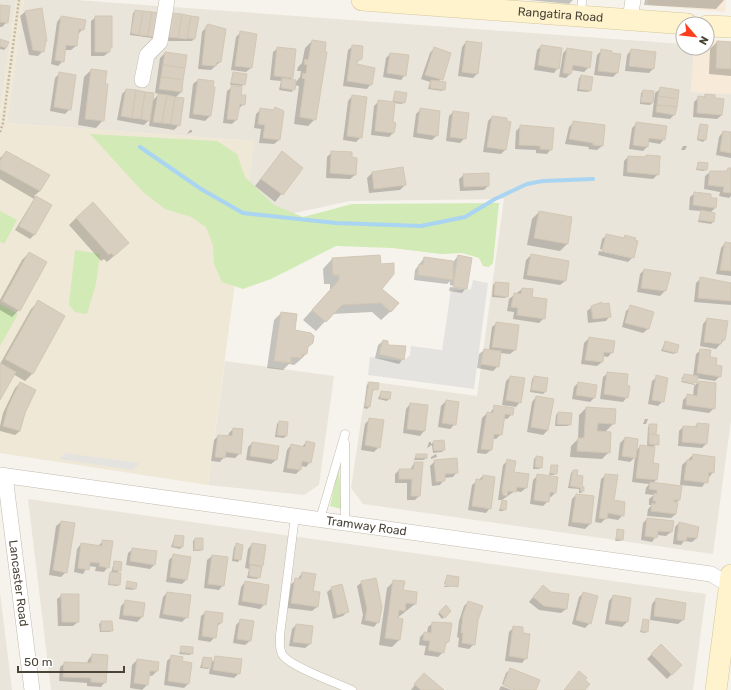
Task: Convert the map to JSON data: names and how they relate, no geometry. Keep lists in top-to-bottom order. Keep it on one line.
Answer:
{"streets":{"main road":["Rangatira Road"],"street":["Tramway Road","Lancaster Road"]},"crossings":[["Tramway Road","Lancaster Road"]],"scale_bar":"50 m","north":"bottom right"}
